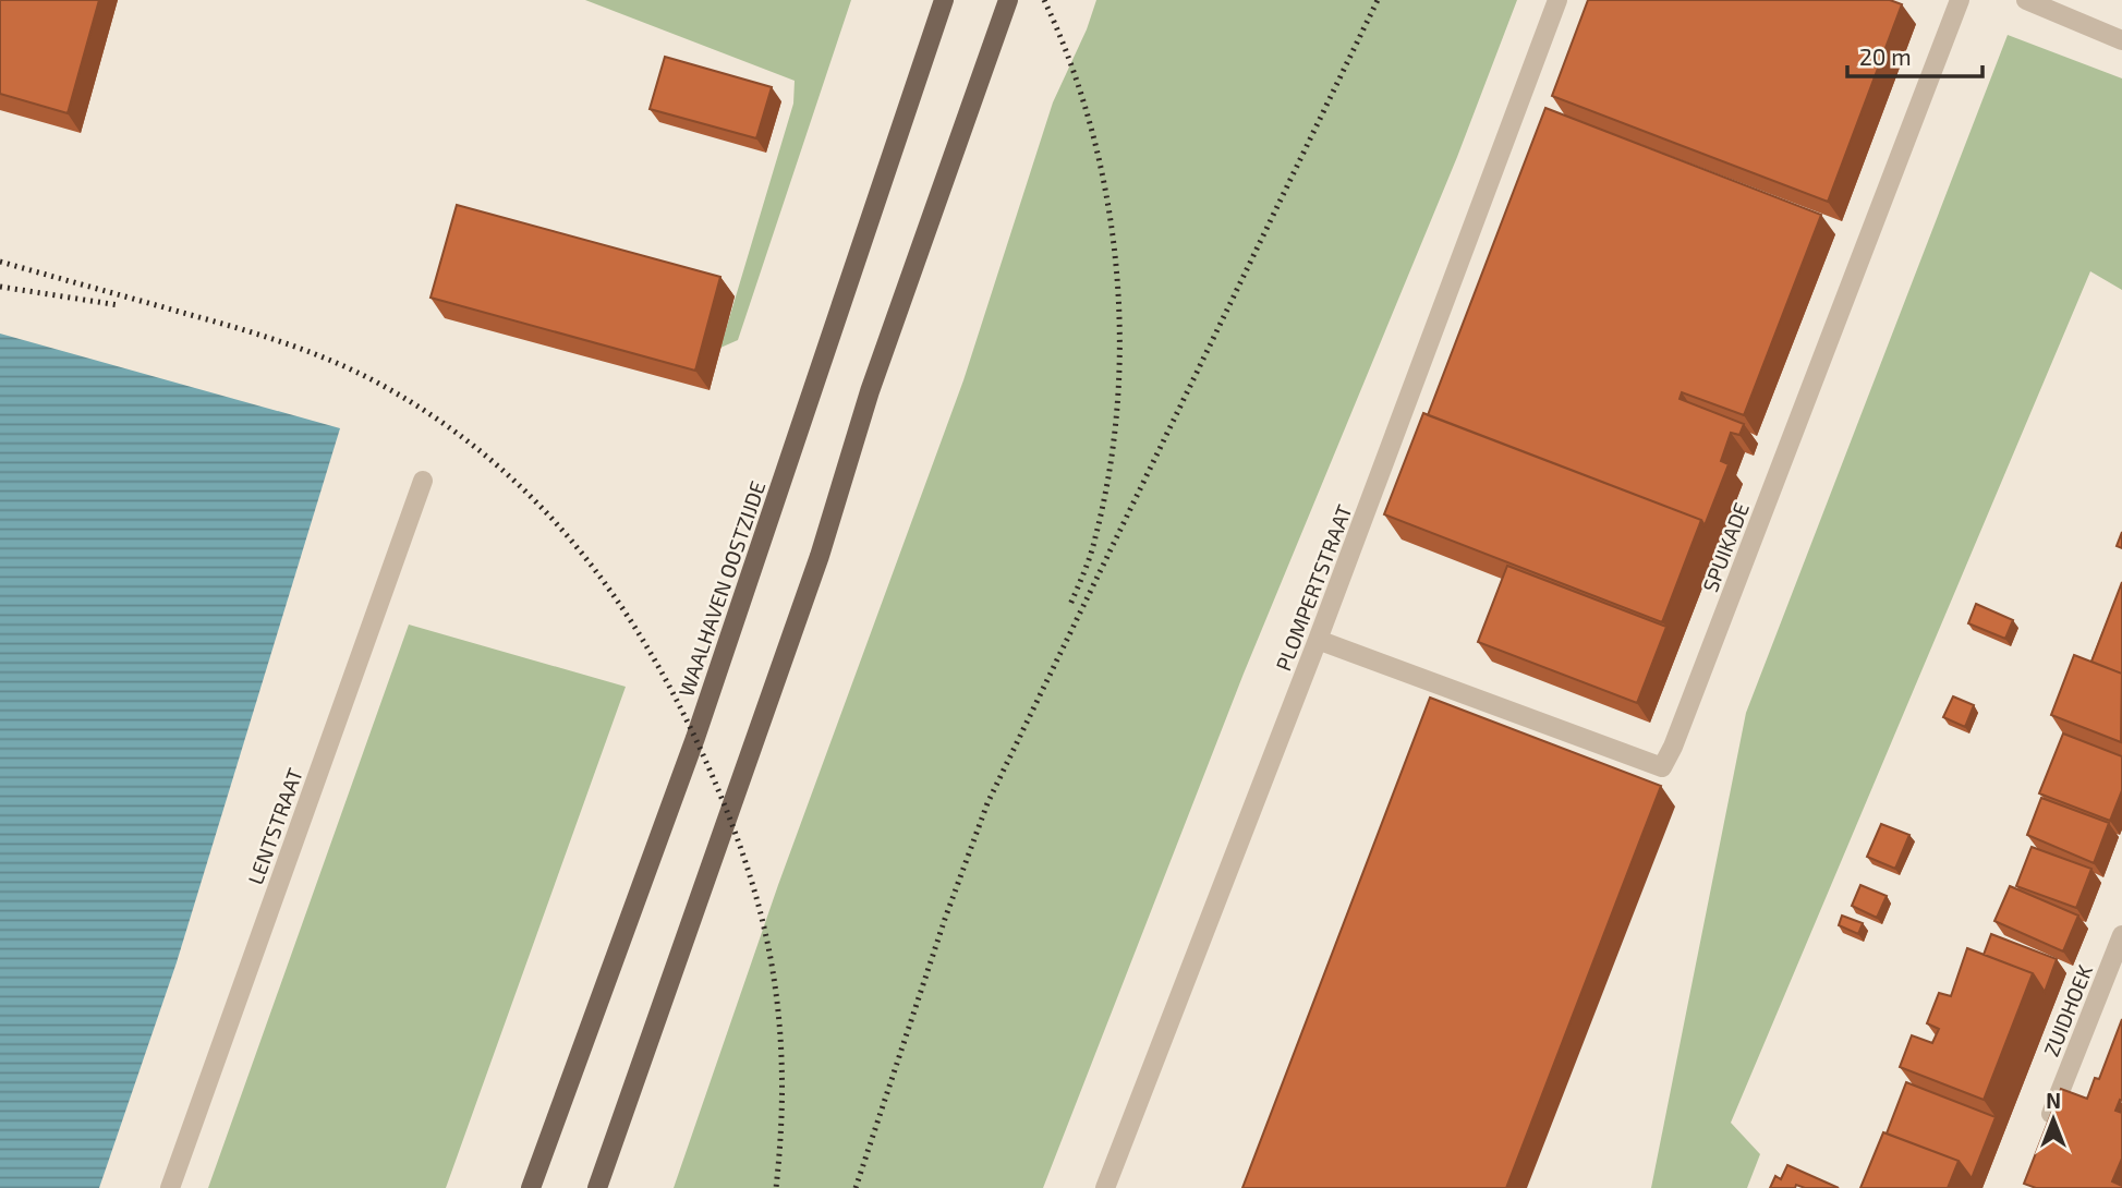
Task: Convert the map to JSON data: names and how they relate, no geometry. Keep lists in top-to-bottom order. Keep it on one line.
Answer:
{"streets":{"main road":["WAALHAVEN OOSTZIJDE"],"street":["SPUIKADE","PLOMPERTSTRAAT","LENTSTRAAT","ZUIDHOEK"]},"crossings":[["SPUIKADE","PLOMPERTSTRAAT"]],"scale_bar":"20 m","north":"top"}
